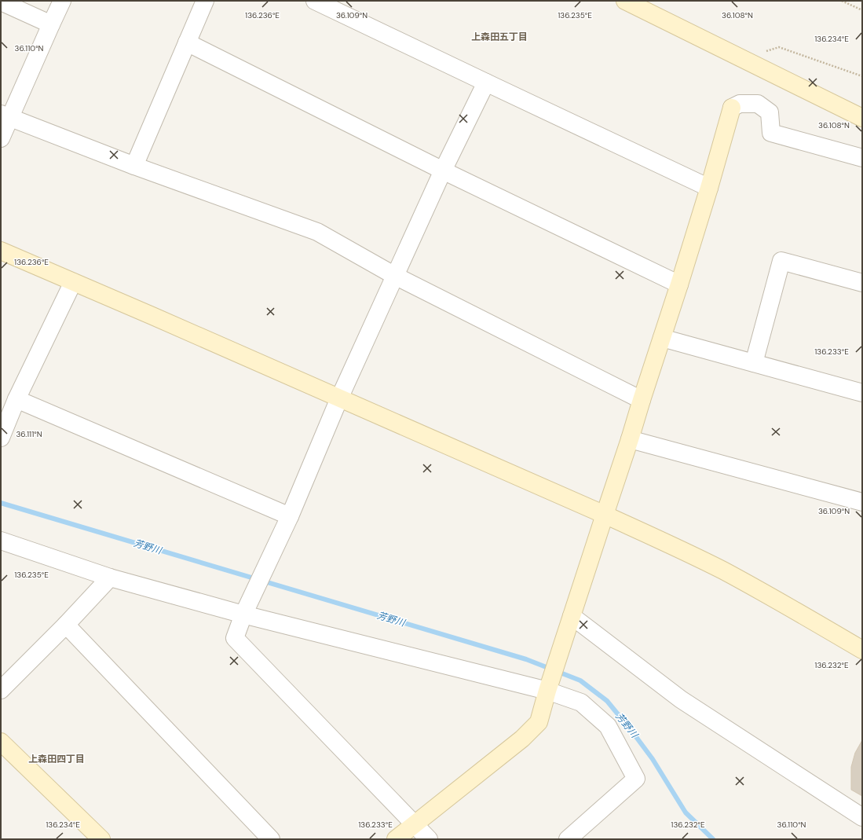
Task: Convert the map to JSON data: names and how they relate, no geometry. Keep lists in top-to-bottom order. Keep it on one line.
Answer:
{"districts":["上森田五丁目","上森田四丁目"],"water":["芳野川"],"coordinates":["136.236°E","36.109°N","136.235°E","36.108°N","136.234°E","36.110°N","136.233°E","36.111°N","136.232°E"]}
